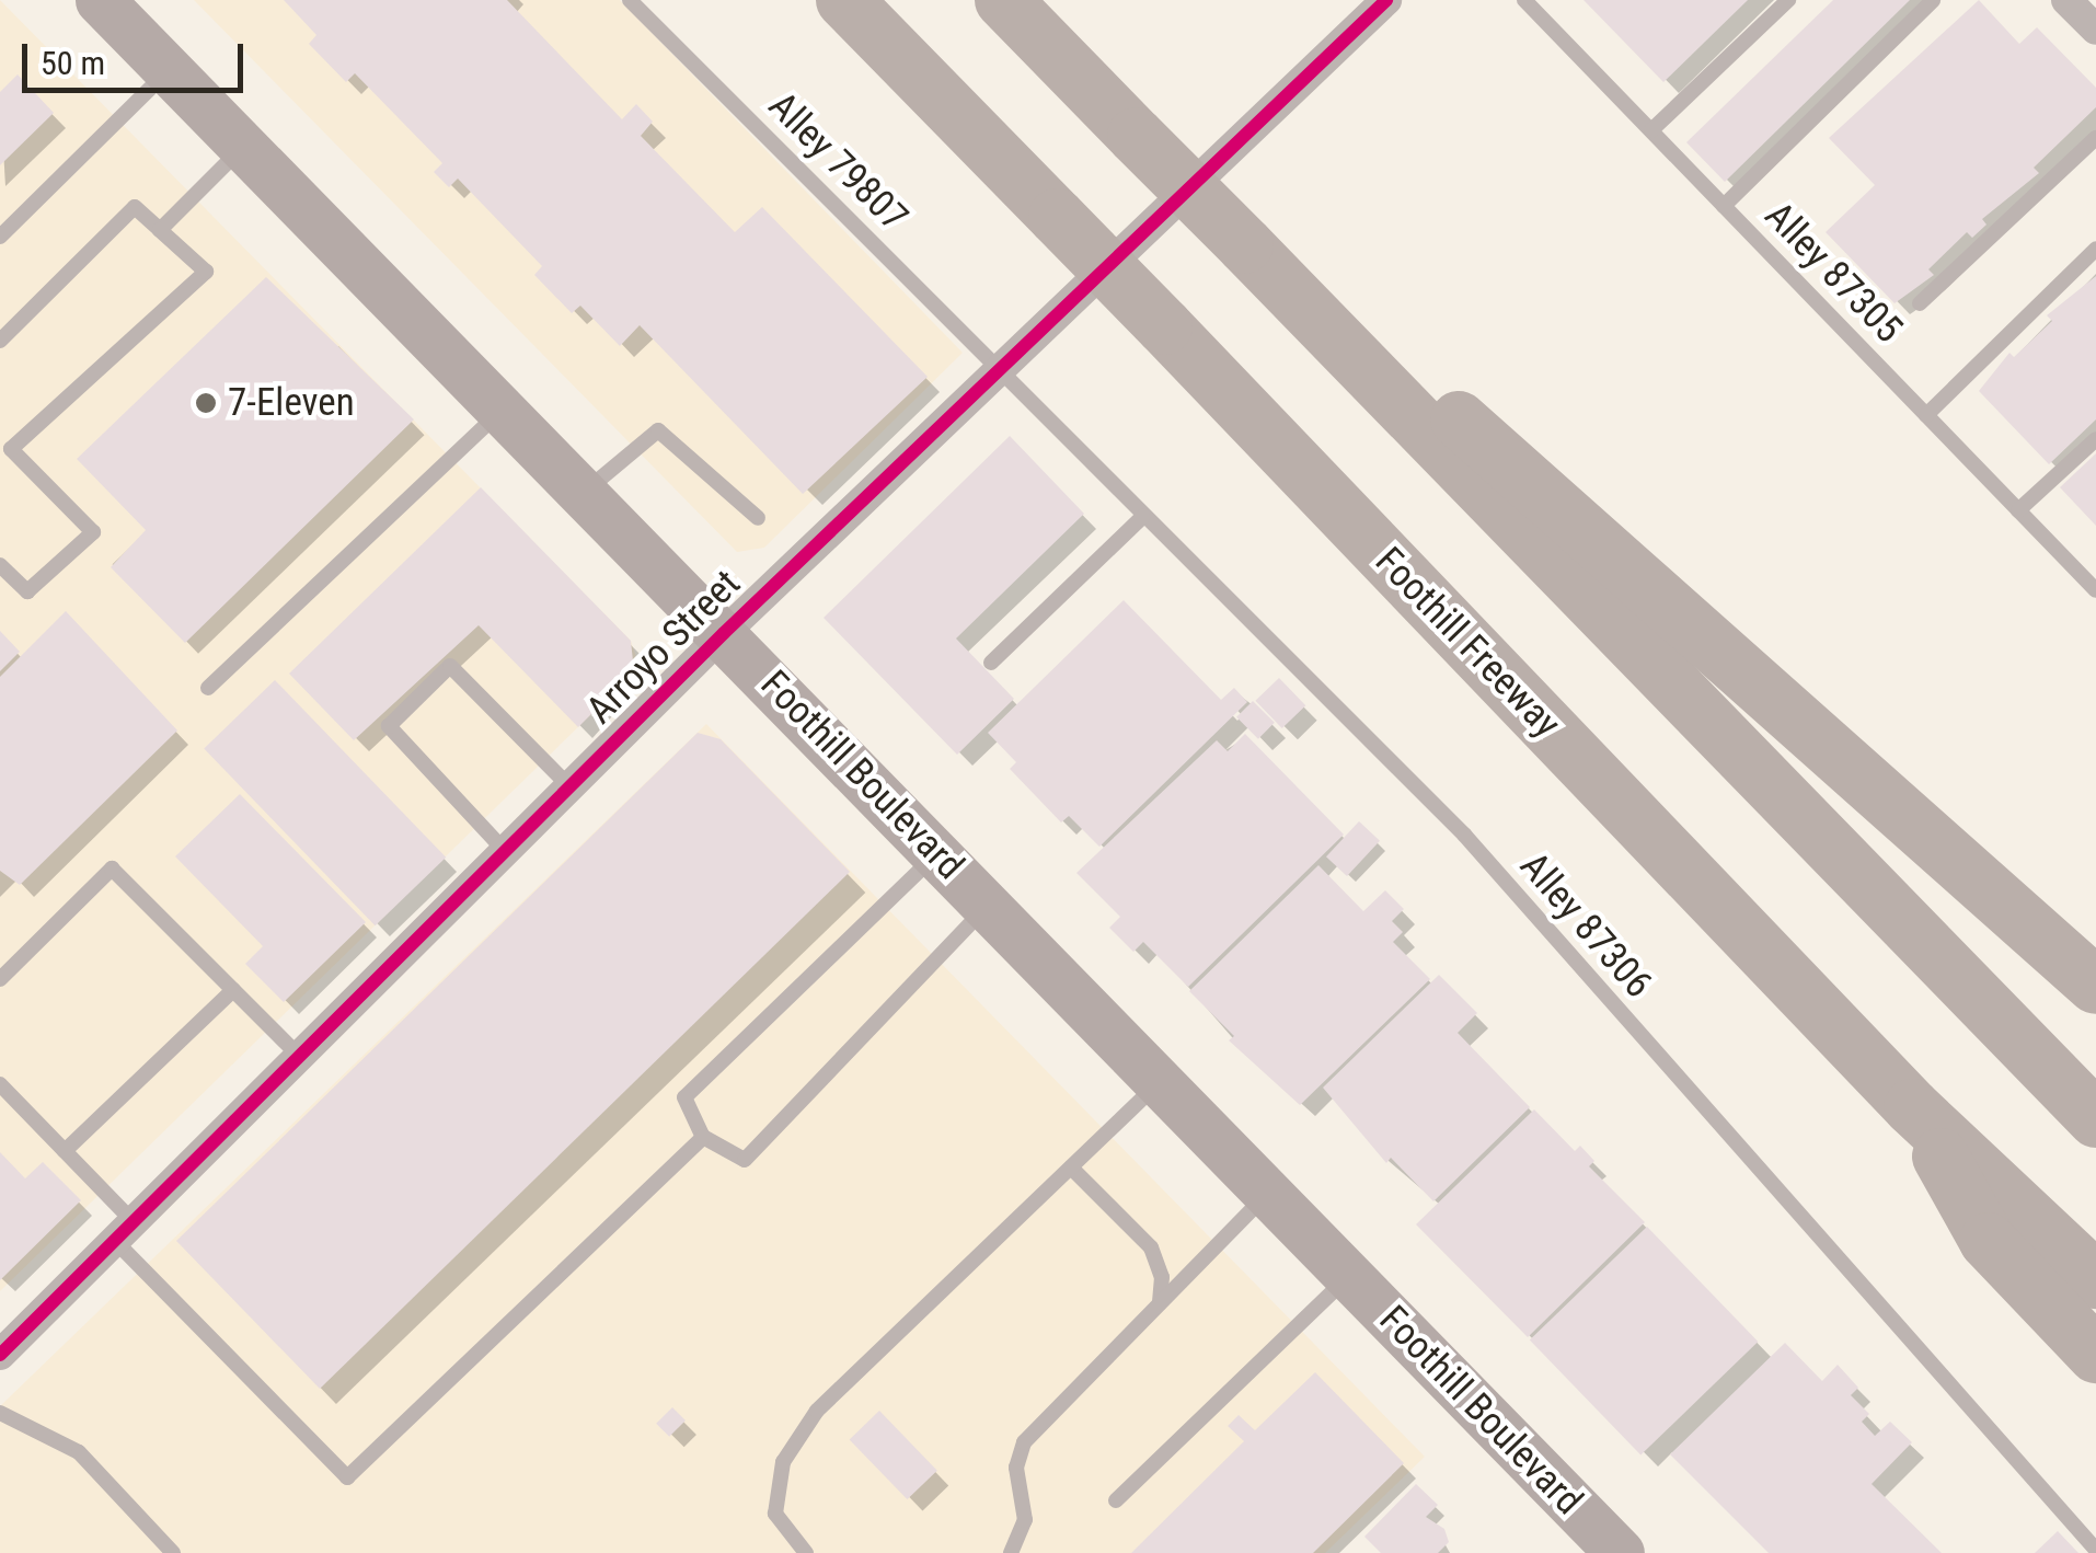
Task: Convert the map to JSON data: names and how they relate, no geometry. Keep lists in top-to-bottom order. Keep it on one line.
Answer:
{"streets":{"highway":["Foothill Freeway"],"main road":["Foothill Boulevard"],"street":["Arroyo Street"],"lane":["Alley 79807","Alley 87305","Alley 87306"]},"crossings":[["Alley 79807","Arroyo Street"],["Alley 79807","Alley 87306"],["Arroyo Street","Foothill Boulevard"],["Arroyo Street","Alley 87306"]],"places":["7-Eleven"],"scale_bar":"50 m"}
